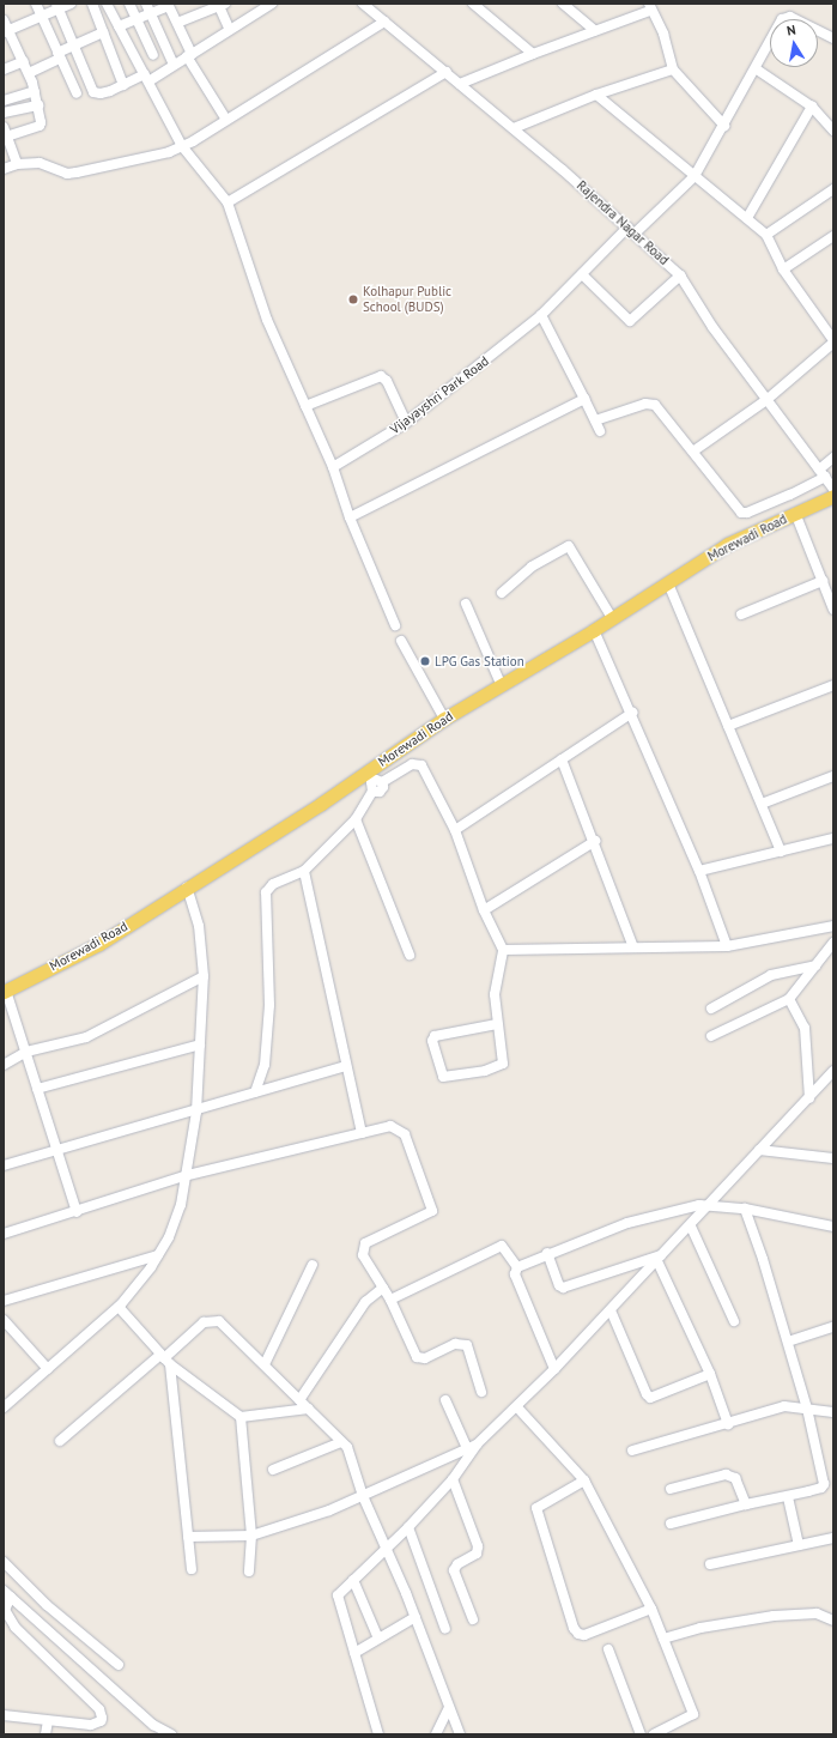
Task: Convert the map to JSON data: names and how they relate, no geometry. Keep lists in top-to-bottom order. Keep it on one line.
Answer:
{"streets":{"main road":["Morewadi Road"],"street":["Rajendra Nagar Road","Vijayayshri Park Road"]},"crossings":[["Rajendra Nagar Road","Vijayayshri Park Road"]],"places":["Kolhapur Public School (BUDS)","LPG Gas Station"],"north":"top"}
